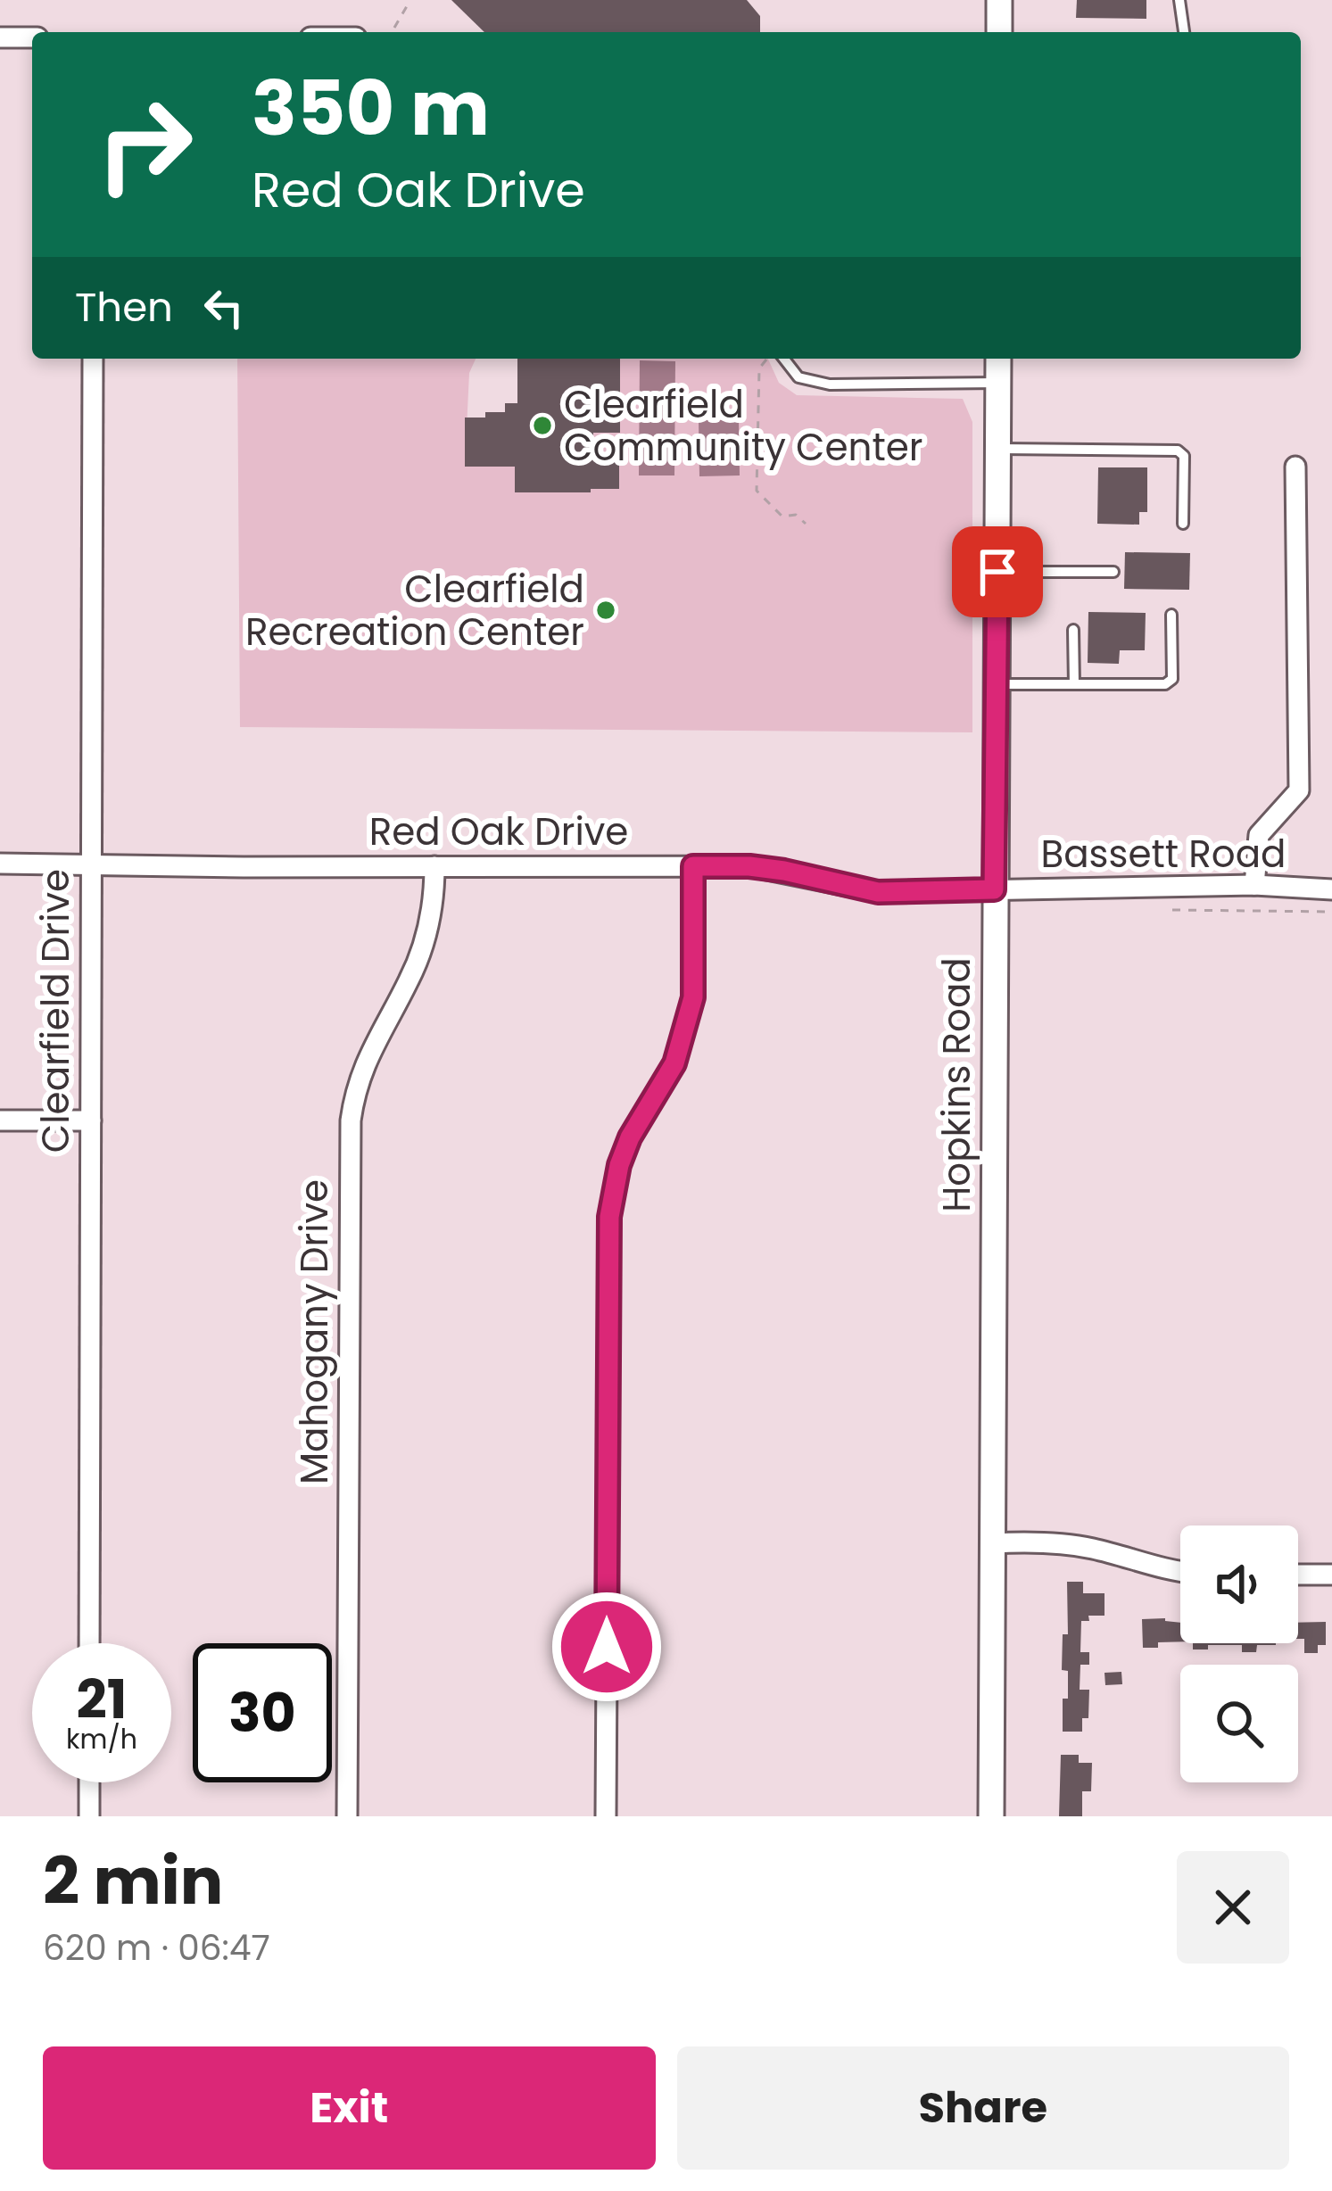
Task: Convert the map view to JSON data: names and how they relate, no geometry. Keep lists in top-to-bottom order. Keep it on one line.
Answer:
{"streets":{"street":["Red Oak Drive","Bassett Road","Clearfield Drive","Hopkins Road","Mahogany Drive"]},"crossings":[["Red Oak Drive","Bassett Road"],["Red Oak Drive","Clearfield Drive"],["Red Oak Drive","Hopkins Road"],["Red Oak Drive","Mahogany Drive"],["Bassett Road","Hopkins Road"]],"places":["Clearfield Community Center","Clearfield Recreation Center"],"page":{"turn":["350 m","Red Oak Drive"],"then":"Then","speed":"21 km/h","limit":"30","heading":["2 min","620 m · 06:47"],"buttons":["Exit","Share"]}}
